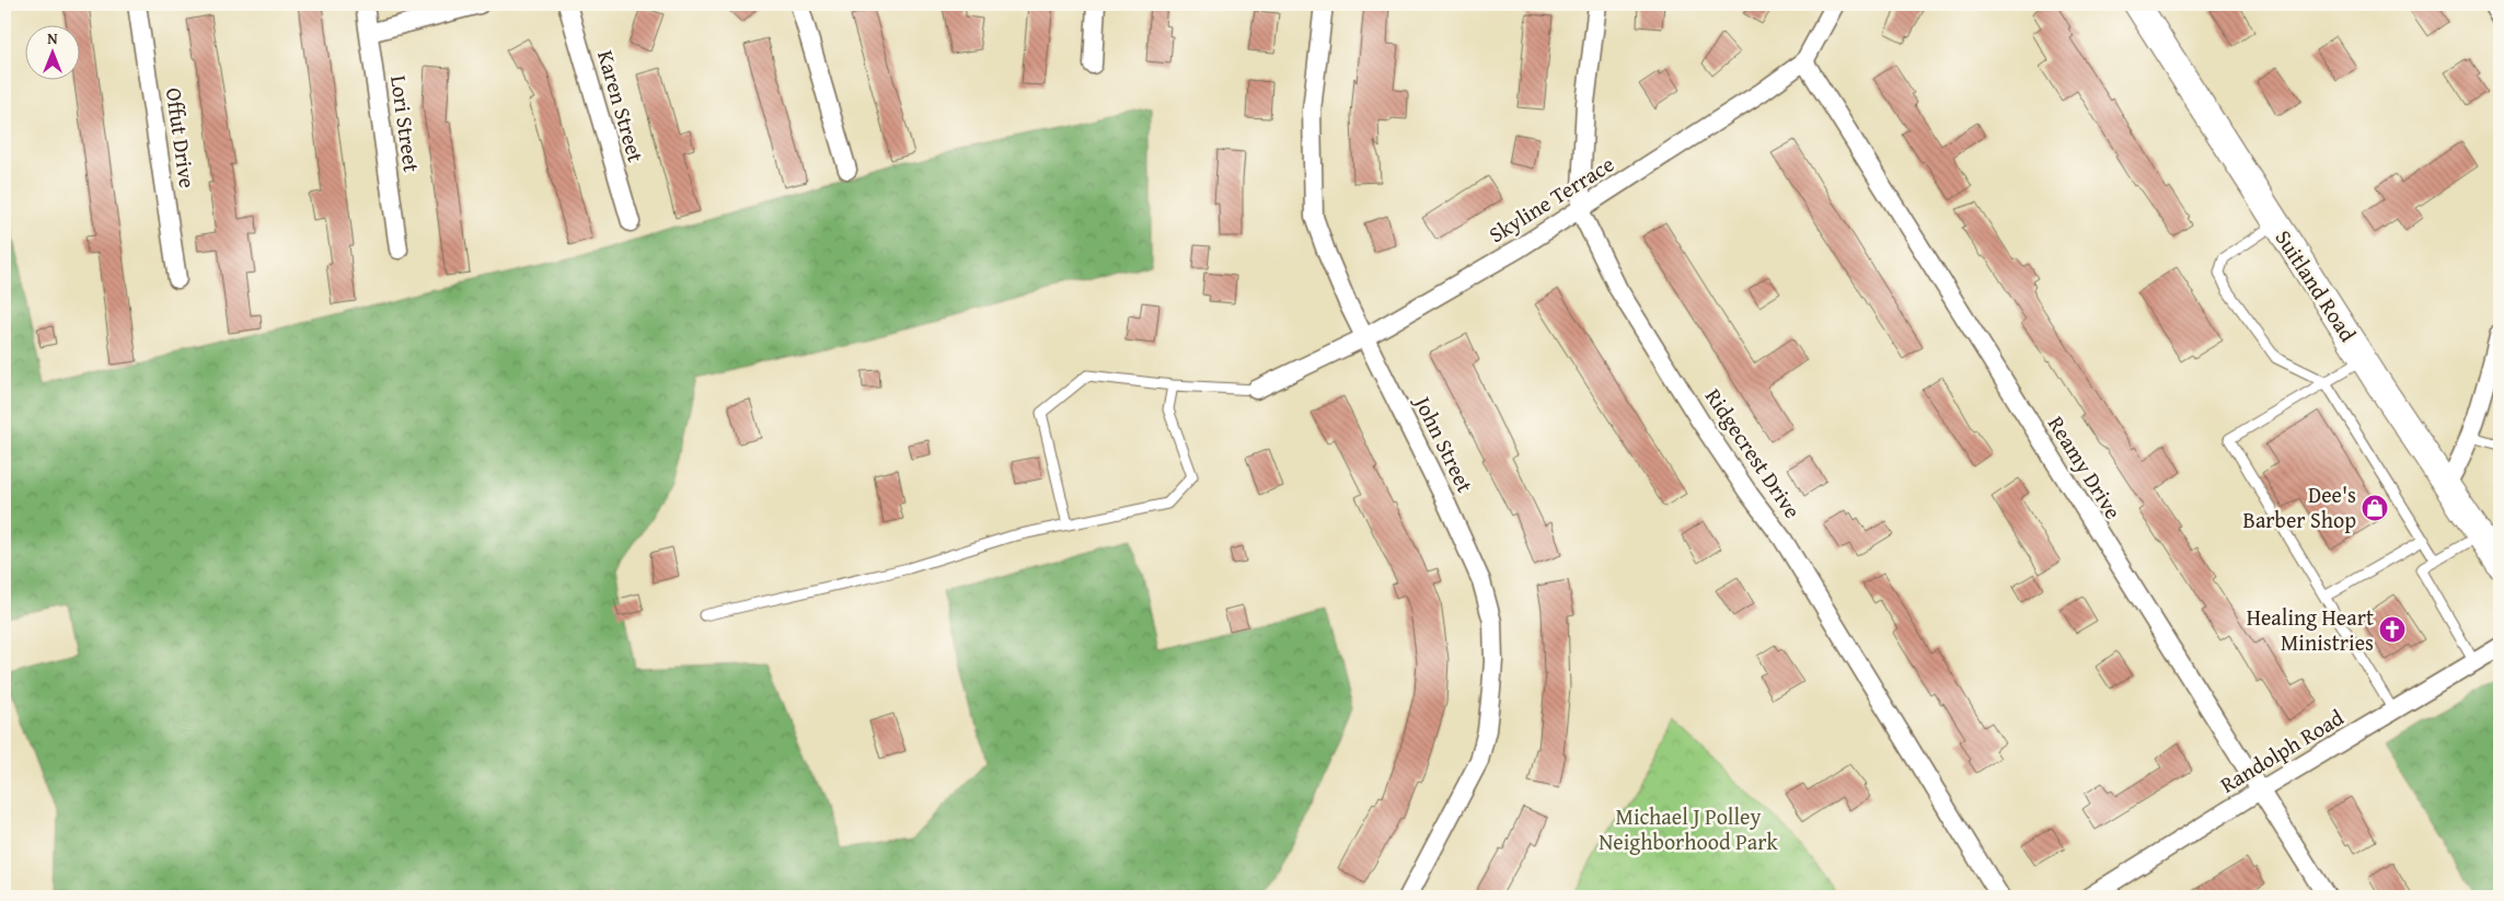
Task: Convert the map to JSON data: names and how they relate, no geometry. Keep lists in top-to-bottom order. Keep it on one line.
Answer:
{"streets":{"main road":["Suitland Road"],"street":["Karen Street","Lori Street","Offut Drive","Skyline Terrace","John Street","Ridgecrest Drive","Reamy Drive","Randolph Road"]},"crossings":[["Skyline Terrace","John Street"],["Skyline Terrace","Ridgecrest Drive"],["Skyline Terrace","Reamy Drive"],["Reamy Drive","Randolph Road"]],"parks":["Michael J Polley Neighborhood Park"],"places":{"shop":["Dee's Barber Shop"],"church":["Healing Heart Ministries"]},"north":"top"}
